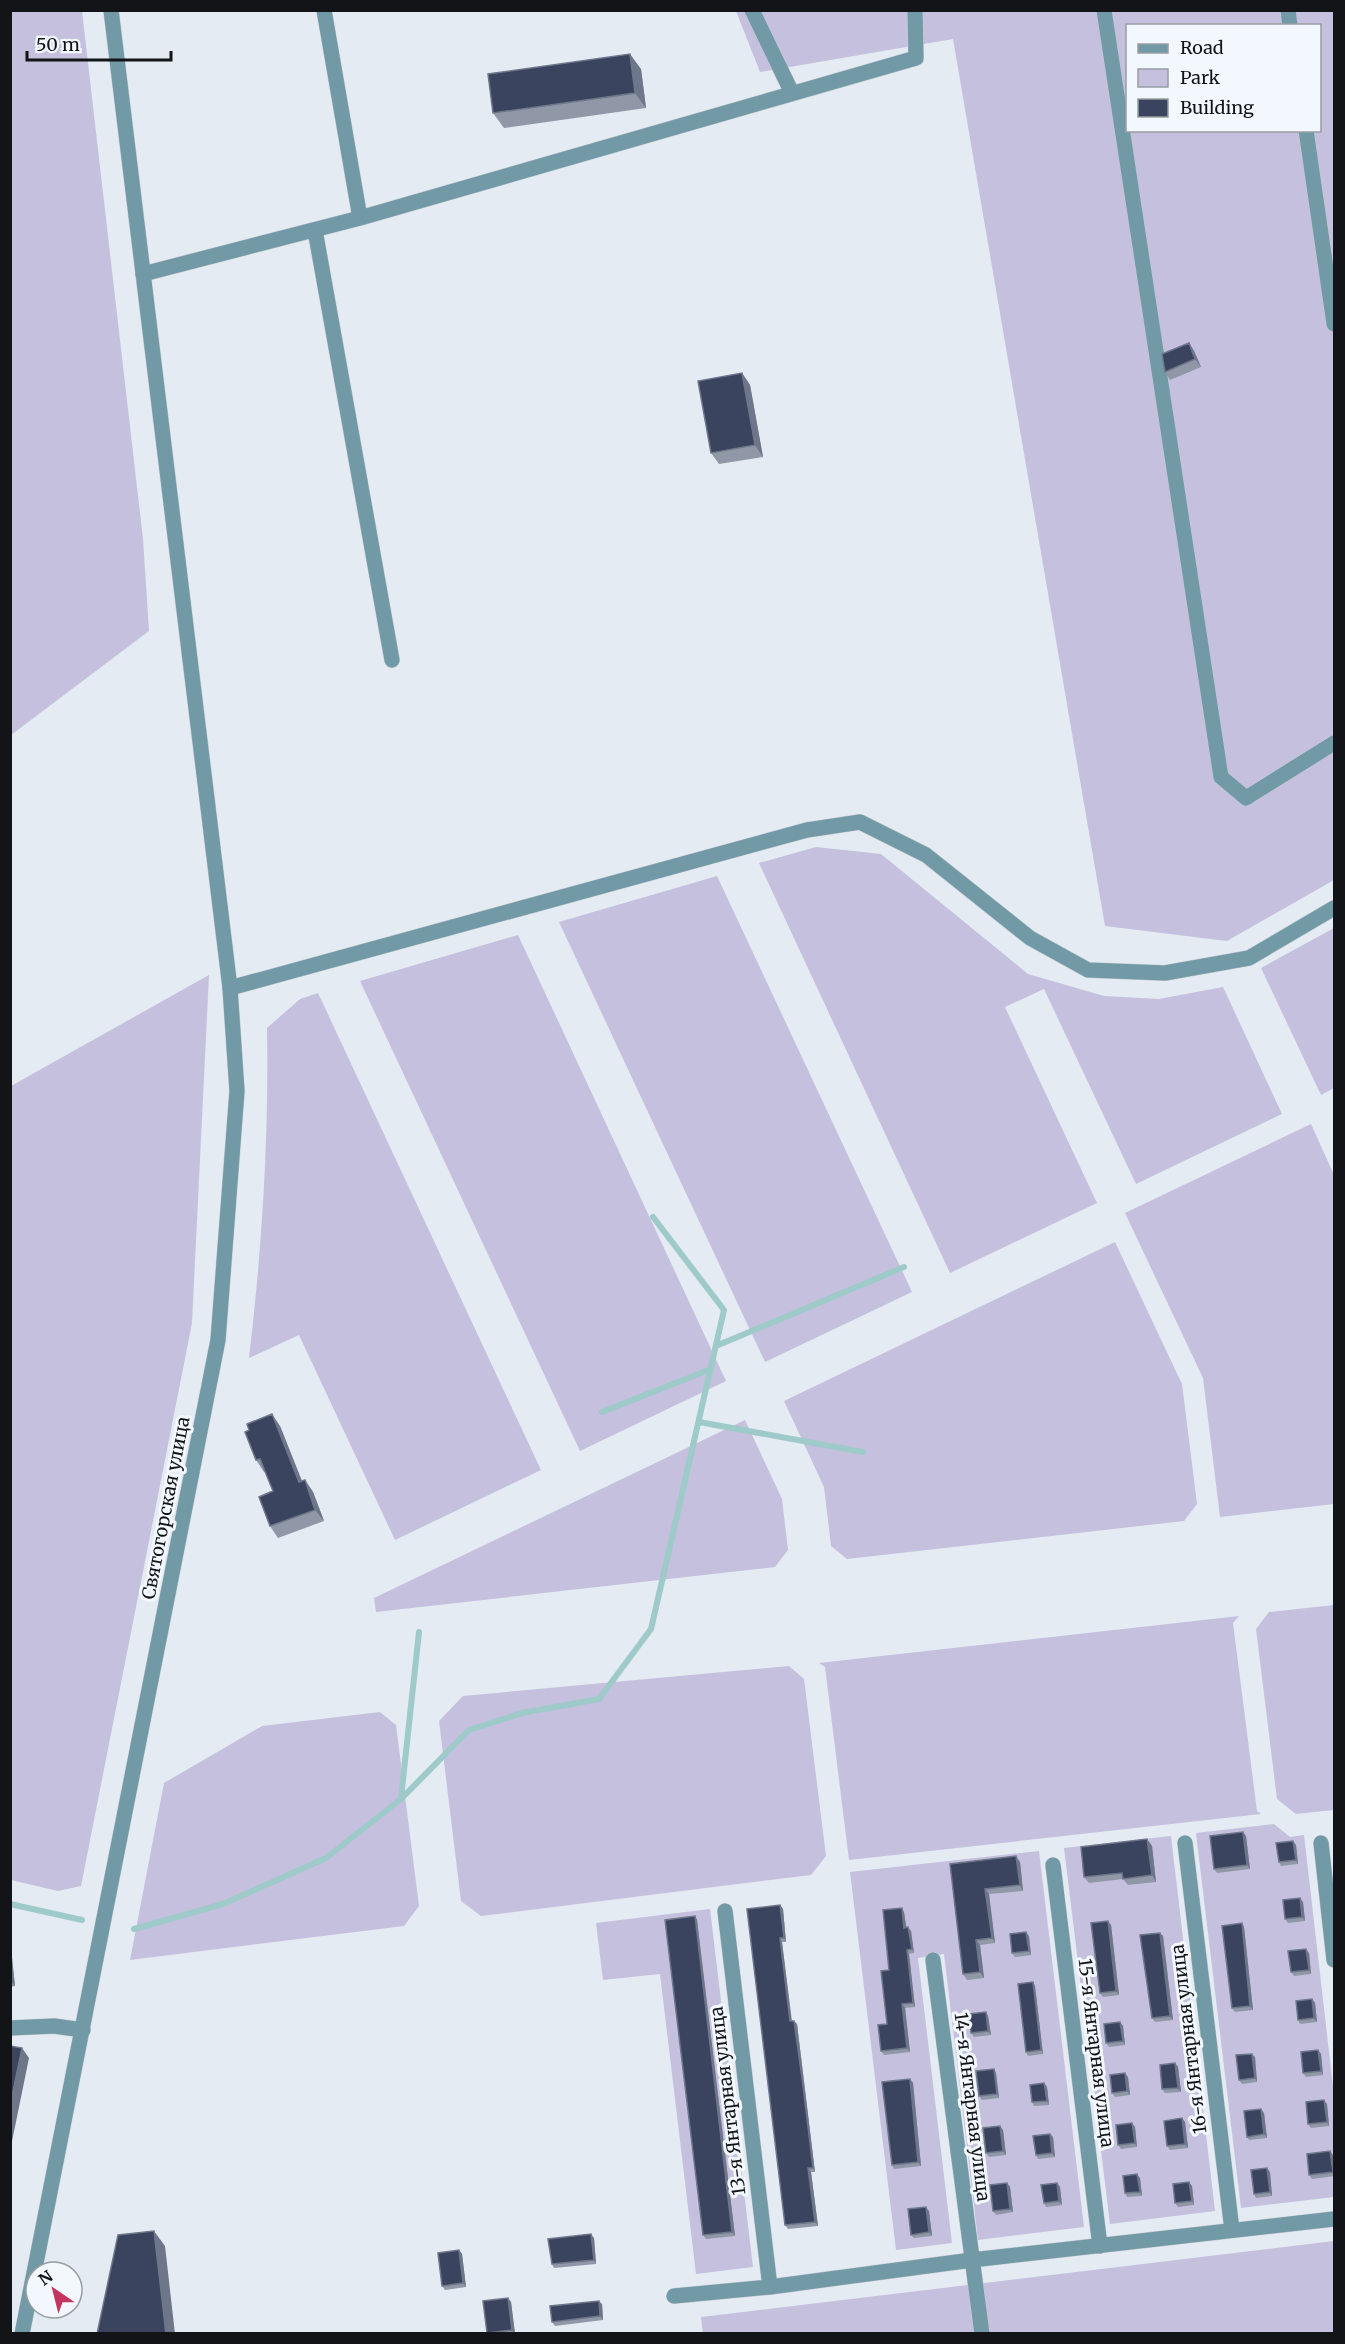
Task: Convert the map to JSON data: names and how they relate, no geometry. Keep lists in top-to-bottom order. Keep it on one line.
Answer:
{"streets":{"street":["Святогорская улица","16-я Янтарная улица","15-я Янтарная улица","13-я Янтарная улица","14-я Янтарная улица"]},"legend":["Road","Park","Building"],"scale_bar":"50 m","north":"top left"}
